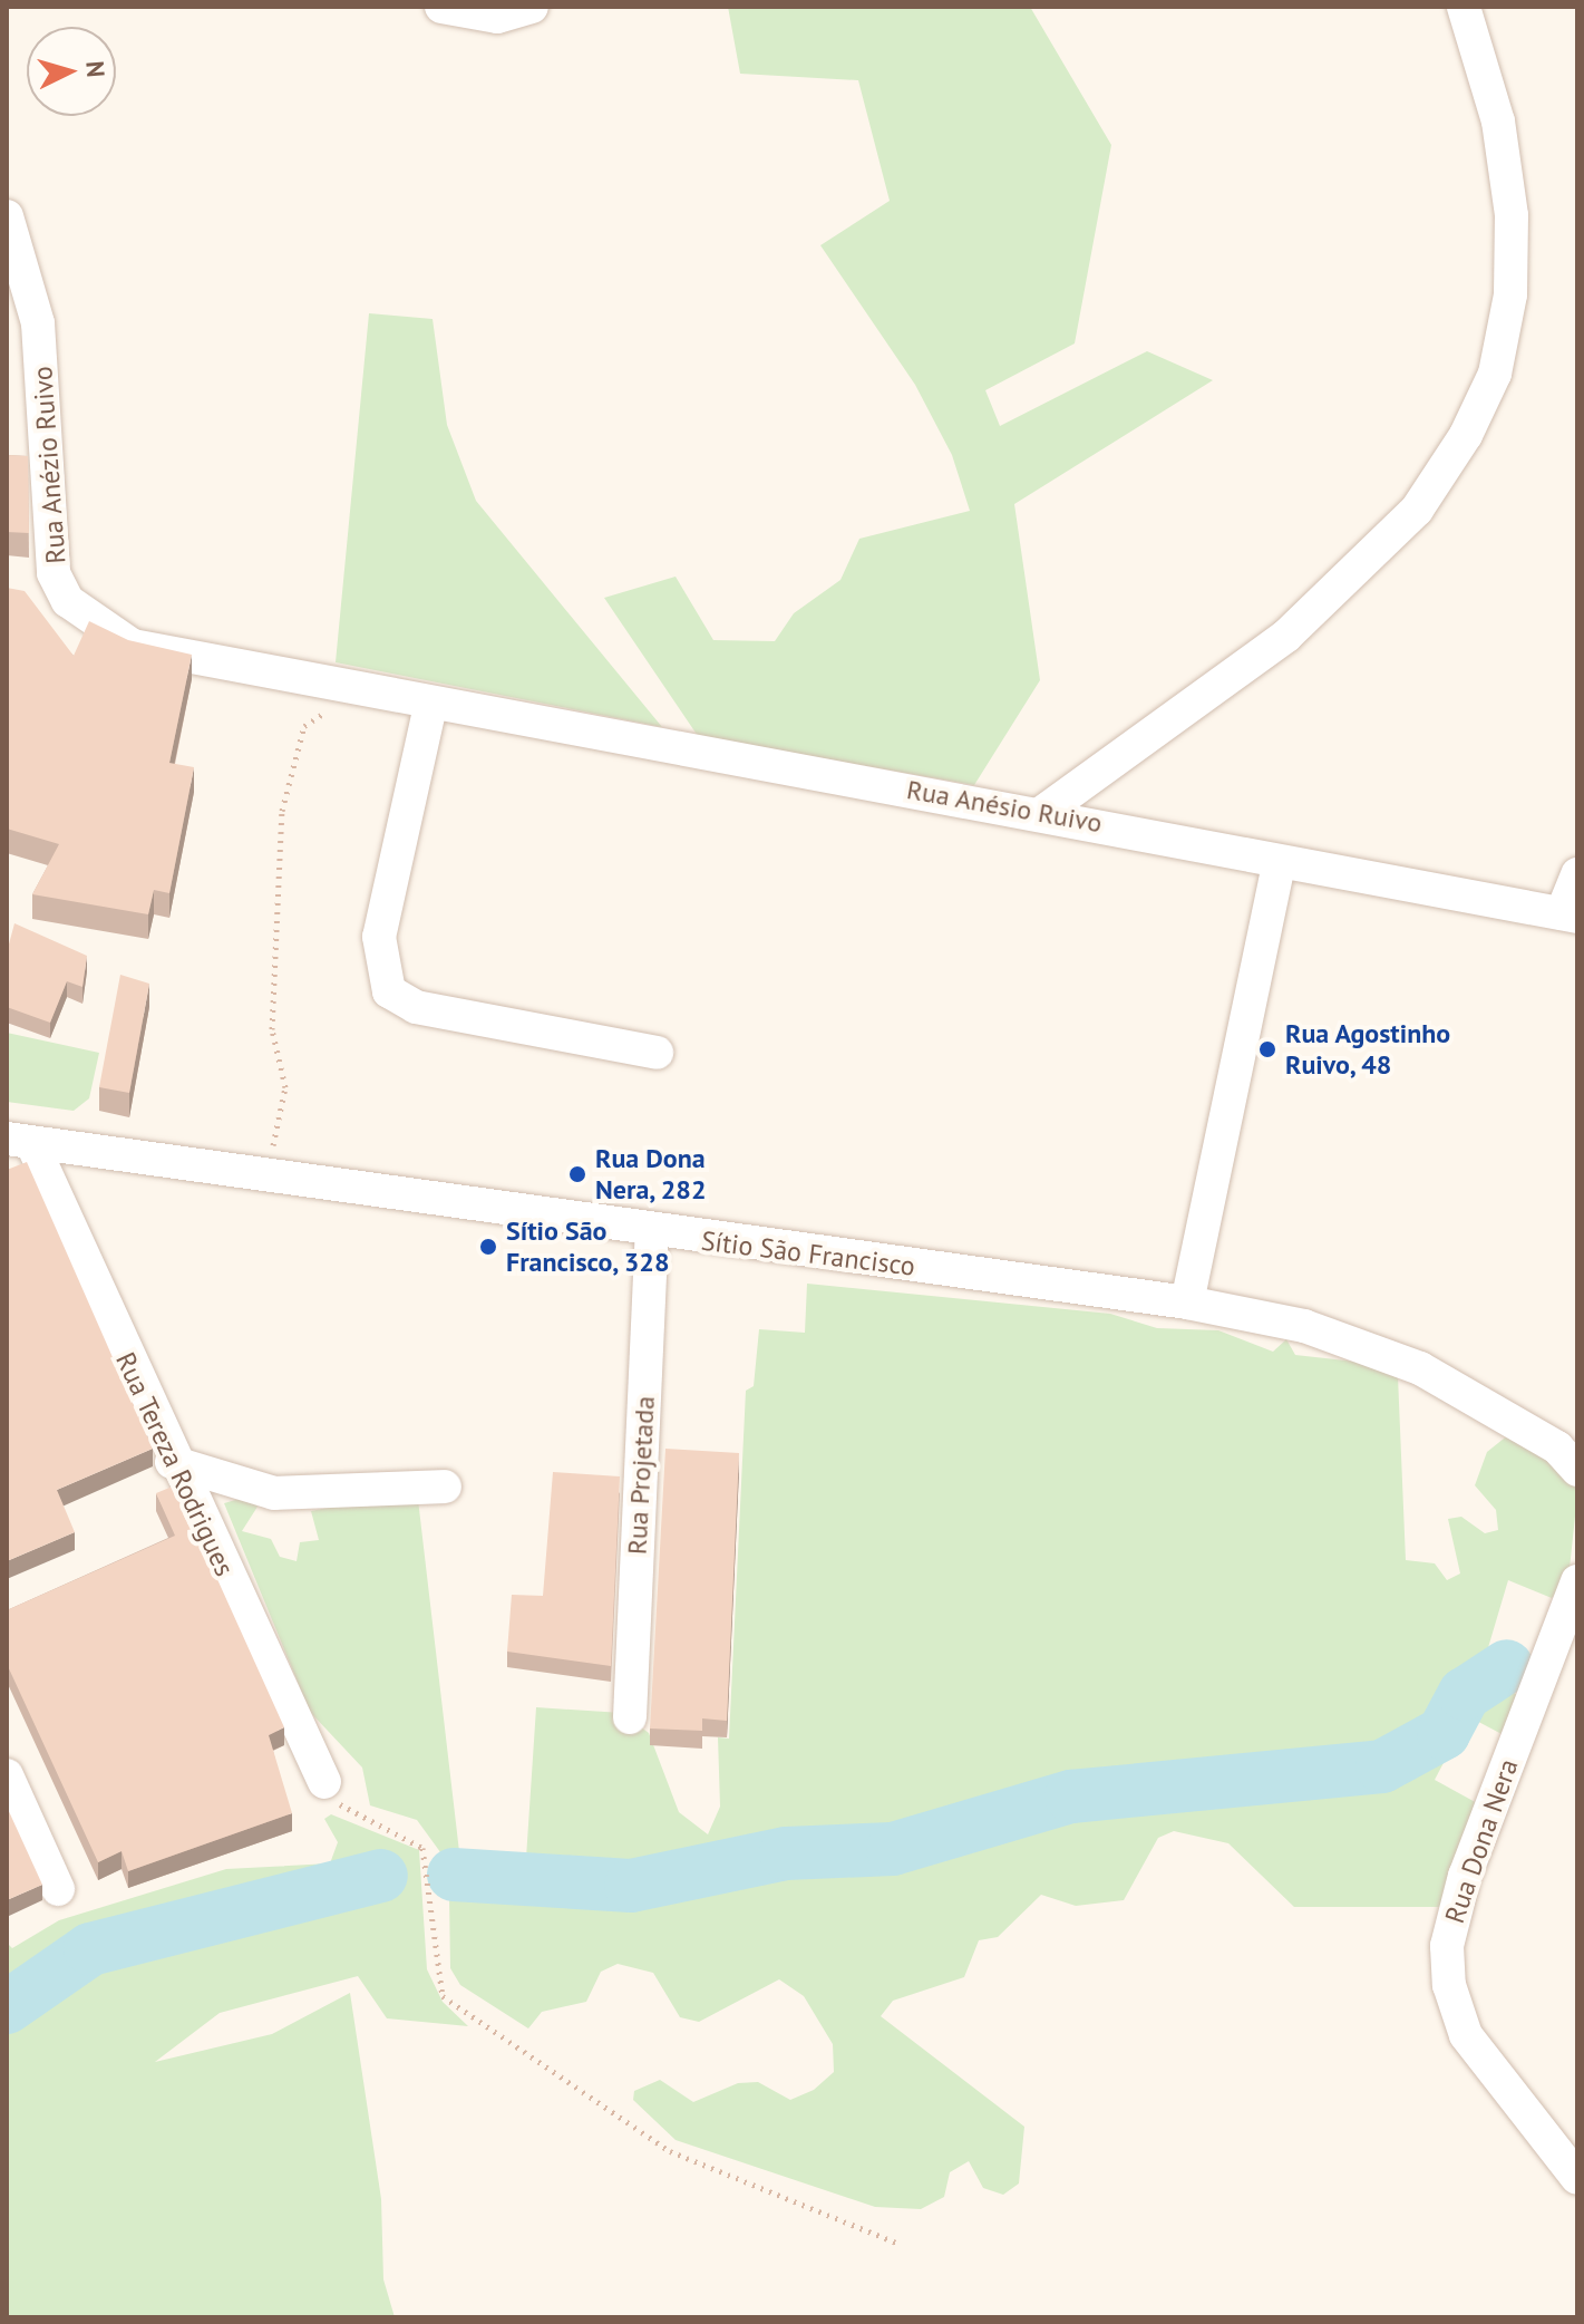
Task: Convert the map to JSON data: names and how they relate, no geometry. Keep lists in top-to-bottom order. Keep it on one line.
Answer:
{"streets":{"street":["Rua Anézio Ruivo","Rua Anésio Ruivo","Sítio São Francisco","Rua Tereza Rodrigues","Rua Projetada","Rua Dona Nera"]},"crossings":[["Rua Anézio Ruivo","Rua Anésio Ruivo"],["Sítio São Francisco","Rua Tereza Rodrigues"],["Sítio São Francisco","Rua Projetada"]],"places":["Rua Agostinho Ruivo, 48","Rua Dona Nera, 282","Sítio São Francisco, 328"],"north":"right"}
